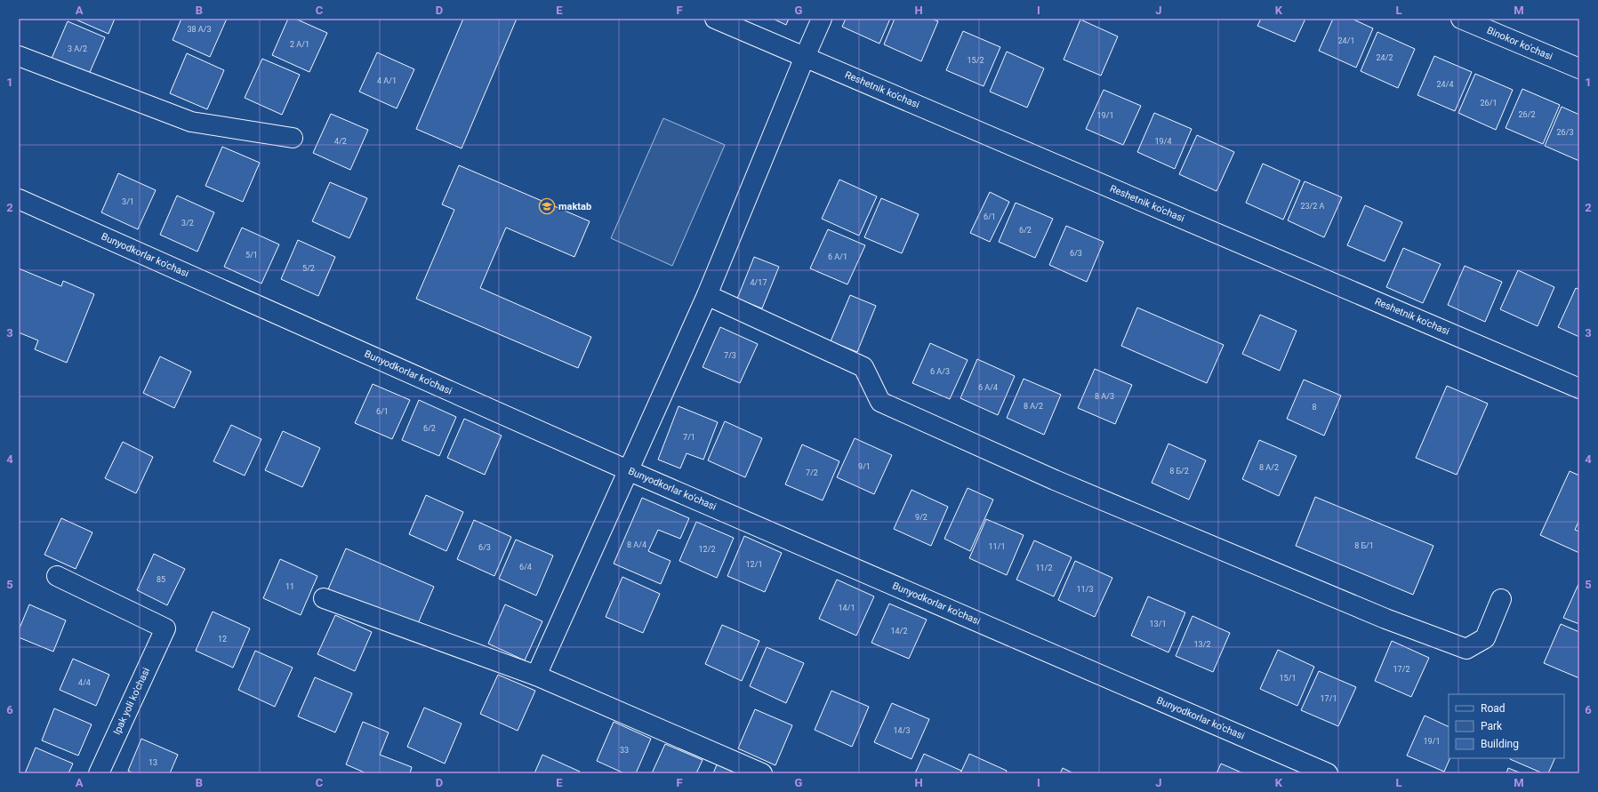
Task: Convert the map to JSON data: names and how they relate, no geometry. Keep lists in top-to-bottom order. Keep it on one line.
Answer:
{"streets":{"street":["Binokor ko'chasi","Reshetnik ko'chasi","Bunyodkorlar ko'chasi","Ipak yoli ko'chasi"]},"places":{"school or university":["maktab"]},"house_numbers":["38 А/3","24/1","2 А/1","3 А/2","24/2","15/2","4 А/1","24/4","26/1","26/2","19/1","26/3","4/2","19/4","3/1","23/2 А","6/1","3/2","6/2","6/3","5/1","6 А/1","5/2","4/17","7/3","6 А/3","6 А/4","8 А/3","8 А/2","8","6/1","6/2","7/1","9/1","8 А/2","8 Б/2","7/2","9/2","8 А/4","8 Б/1","11/1","6/3","12/2","12/1","6/4","11/2","85","11","11/3","14/1","13/1","14/2","12","13/2","17/2","15/1","4/4","17/1","14/3","19/1","33","13"],"legend":["Road","Park","Building"],"grid":{"columns":["A","B","C","D","E","F","G","H","I","J","K","L","M"],"rows":["1","2","3","4","5","6"]}}
